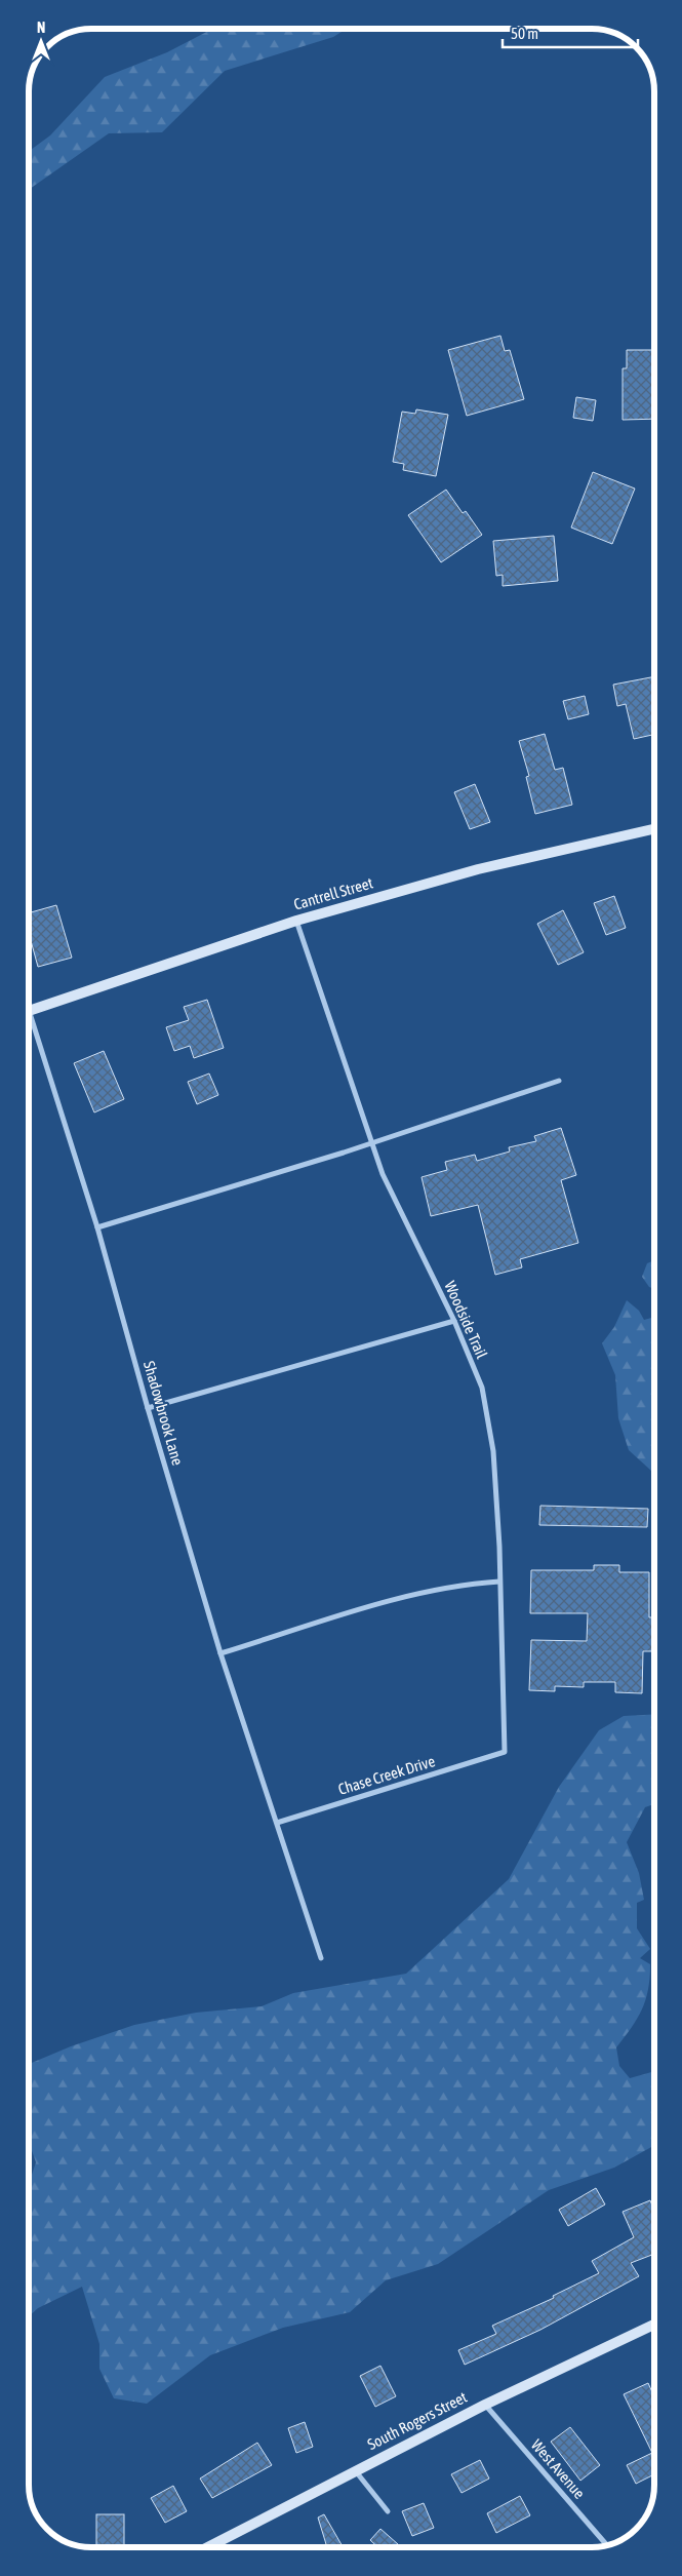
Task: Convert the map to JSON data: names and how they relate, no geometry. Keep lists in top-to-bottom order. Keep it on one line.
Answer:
{"streets":{"street":["Cantrell Street","Woodside Trail","Shadowbrook Lane","Chase Creek Drive","South Rogers Street","West Avenue"]},"crossings":[["Cantrell Street","Woodside Trail"],["Woodside Trail","Chase Creek Drive"],["Shadowbrook Lane","Chase Creek Drive"],["South Rogers Street","West Avenue"]],"scale_bar":"50 m","north":"top"}
